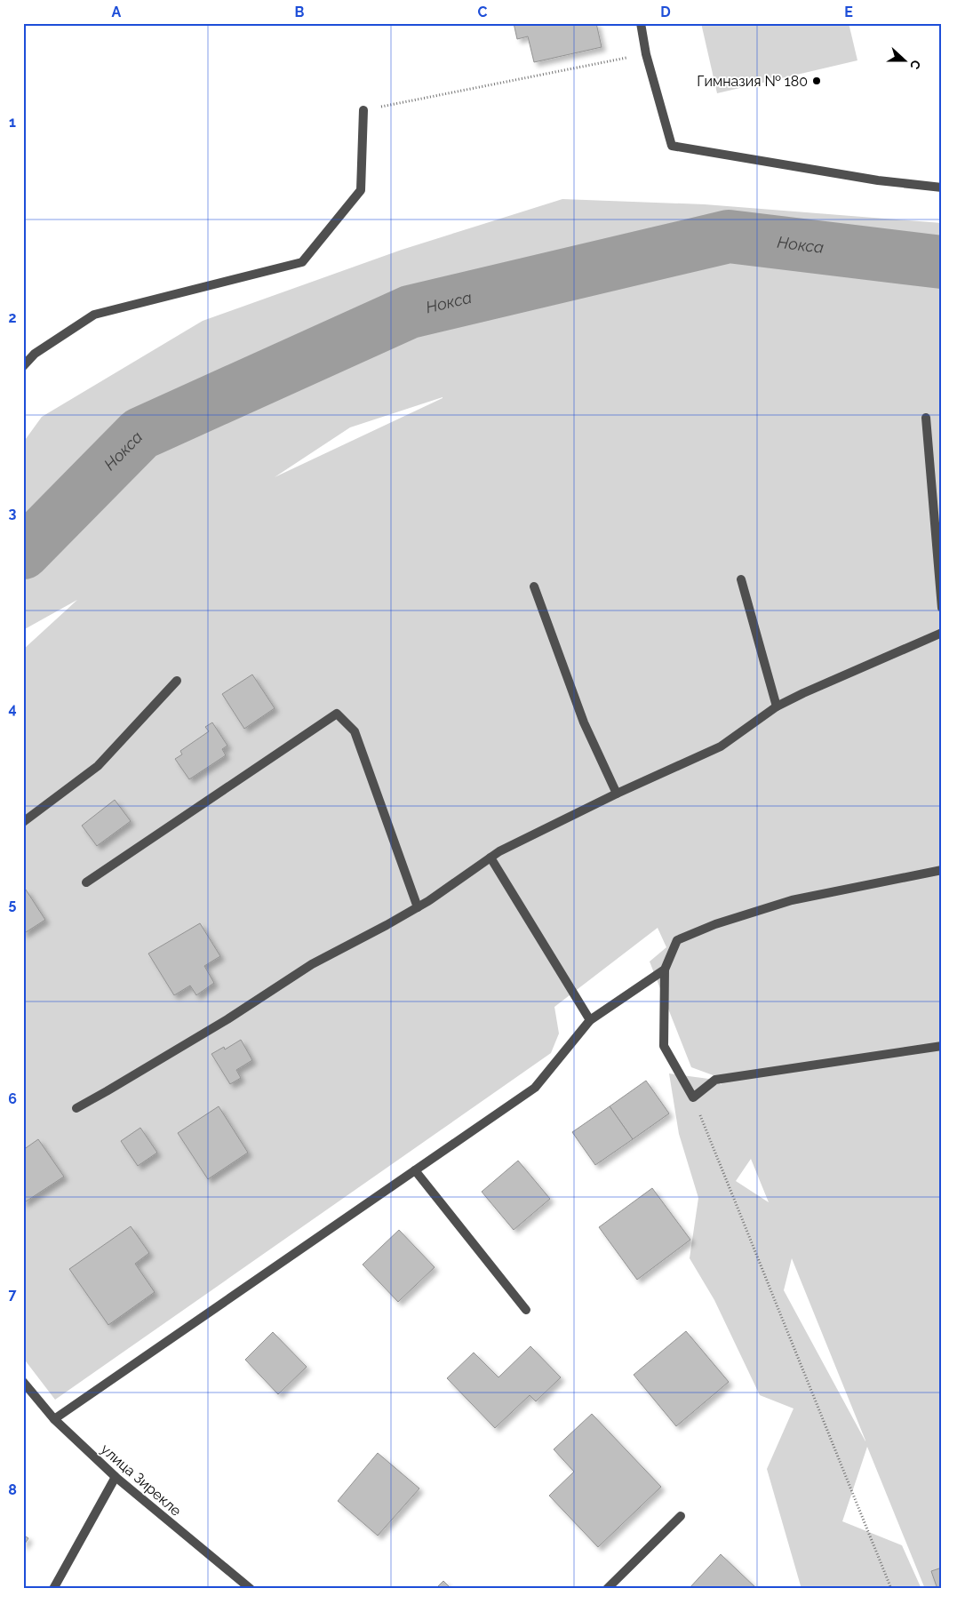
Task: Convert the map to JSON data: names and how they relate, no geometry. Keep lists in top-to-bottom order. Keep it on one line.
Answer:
{"streets":{"street":["улица Зирекле"]},"water":["Нокса"],"places":["Гимназия № 180"],"north":"right","grid":{"columns":["A","B","C","D","E"],"rows":["1","2","3","4","5","6","7","8"]}}
